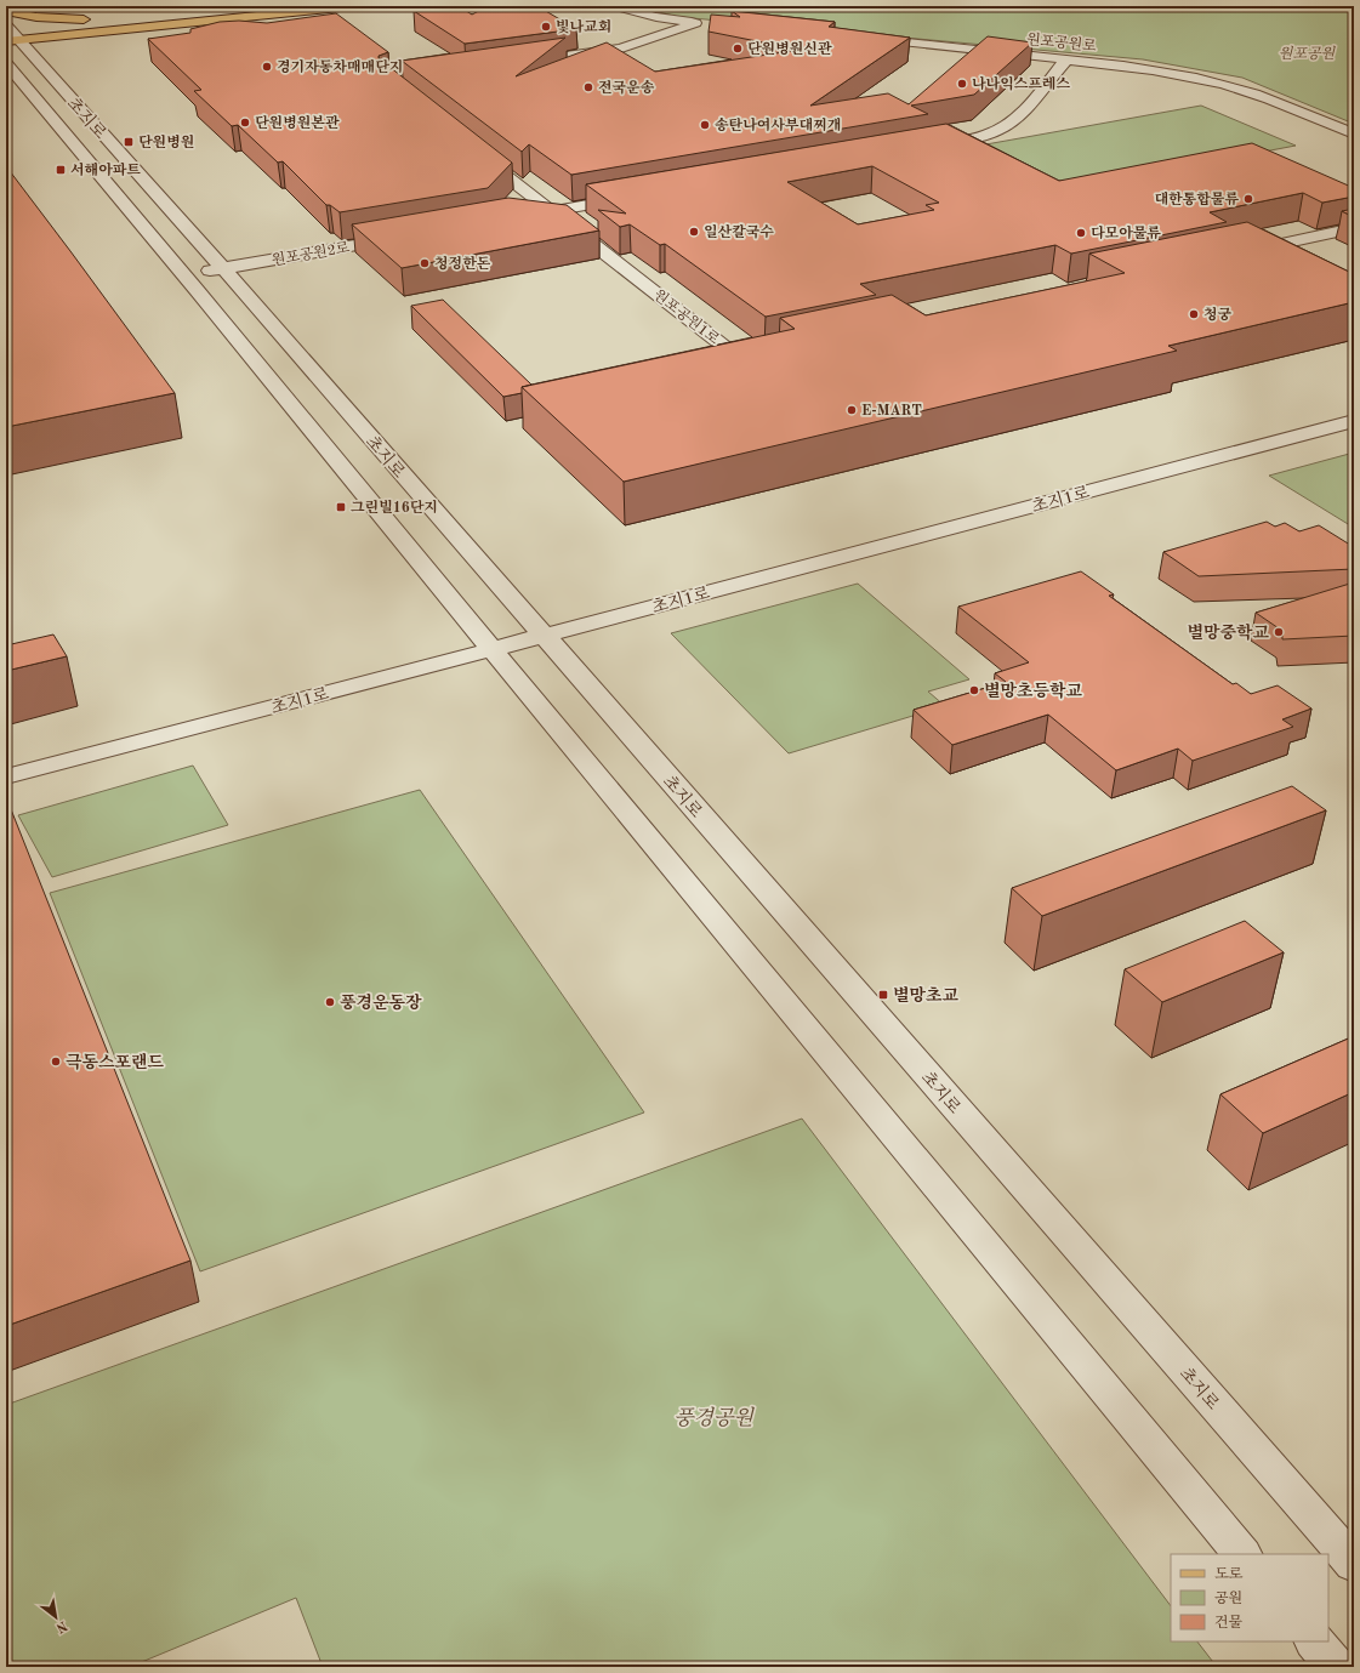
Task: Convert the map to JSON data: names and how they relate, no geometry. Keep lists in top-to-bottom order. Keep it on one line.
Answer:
{"streets":{"street":["원포공원로","초지로","원포공원2로","원포공원1로","초지1로"]},"crossings":[["초지로","원포공원2로"],["초지로","초지1로"]],"parks":["원포공원","풍경공원"],"places":{"other":["빛나교회","단원병원신관","경기자동차매매단지","나나익스프레스","전국운송","단원병원본관","송탄나여사부대찌개","대한통합물류","일산칼국수","다모아물류","청정한돈","청궁","E-MART","별망중학교","별망초등학교","풍경운동장","극동스포랜드"],"transit":["단원병원","서해아파트","그린빌16단지","별망초교"]},"legend":["도로","공원","건물"],"north":"bottom right"}
